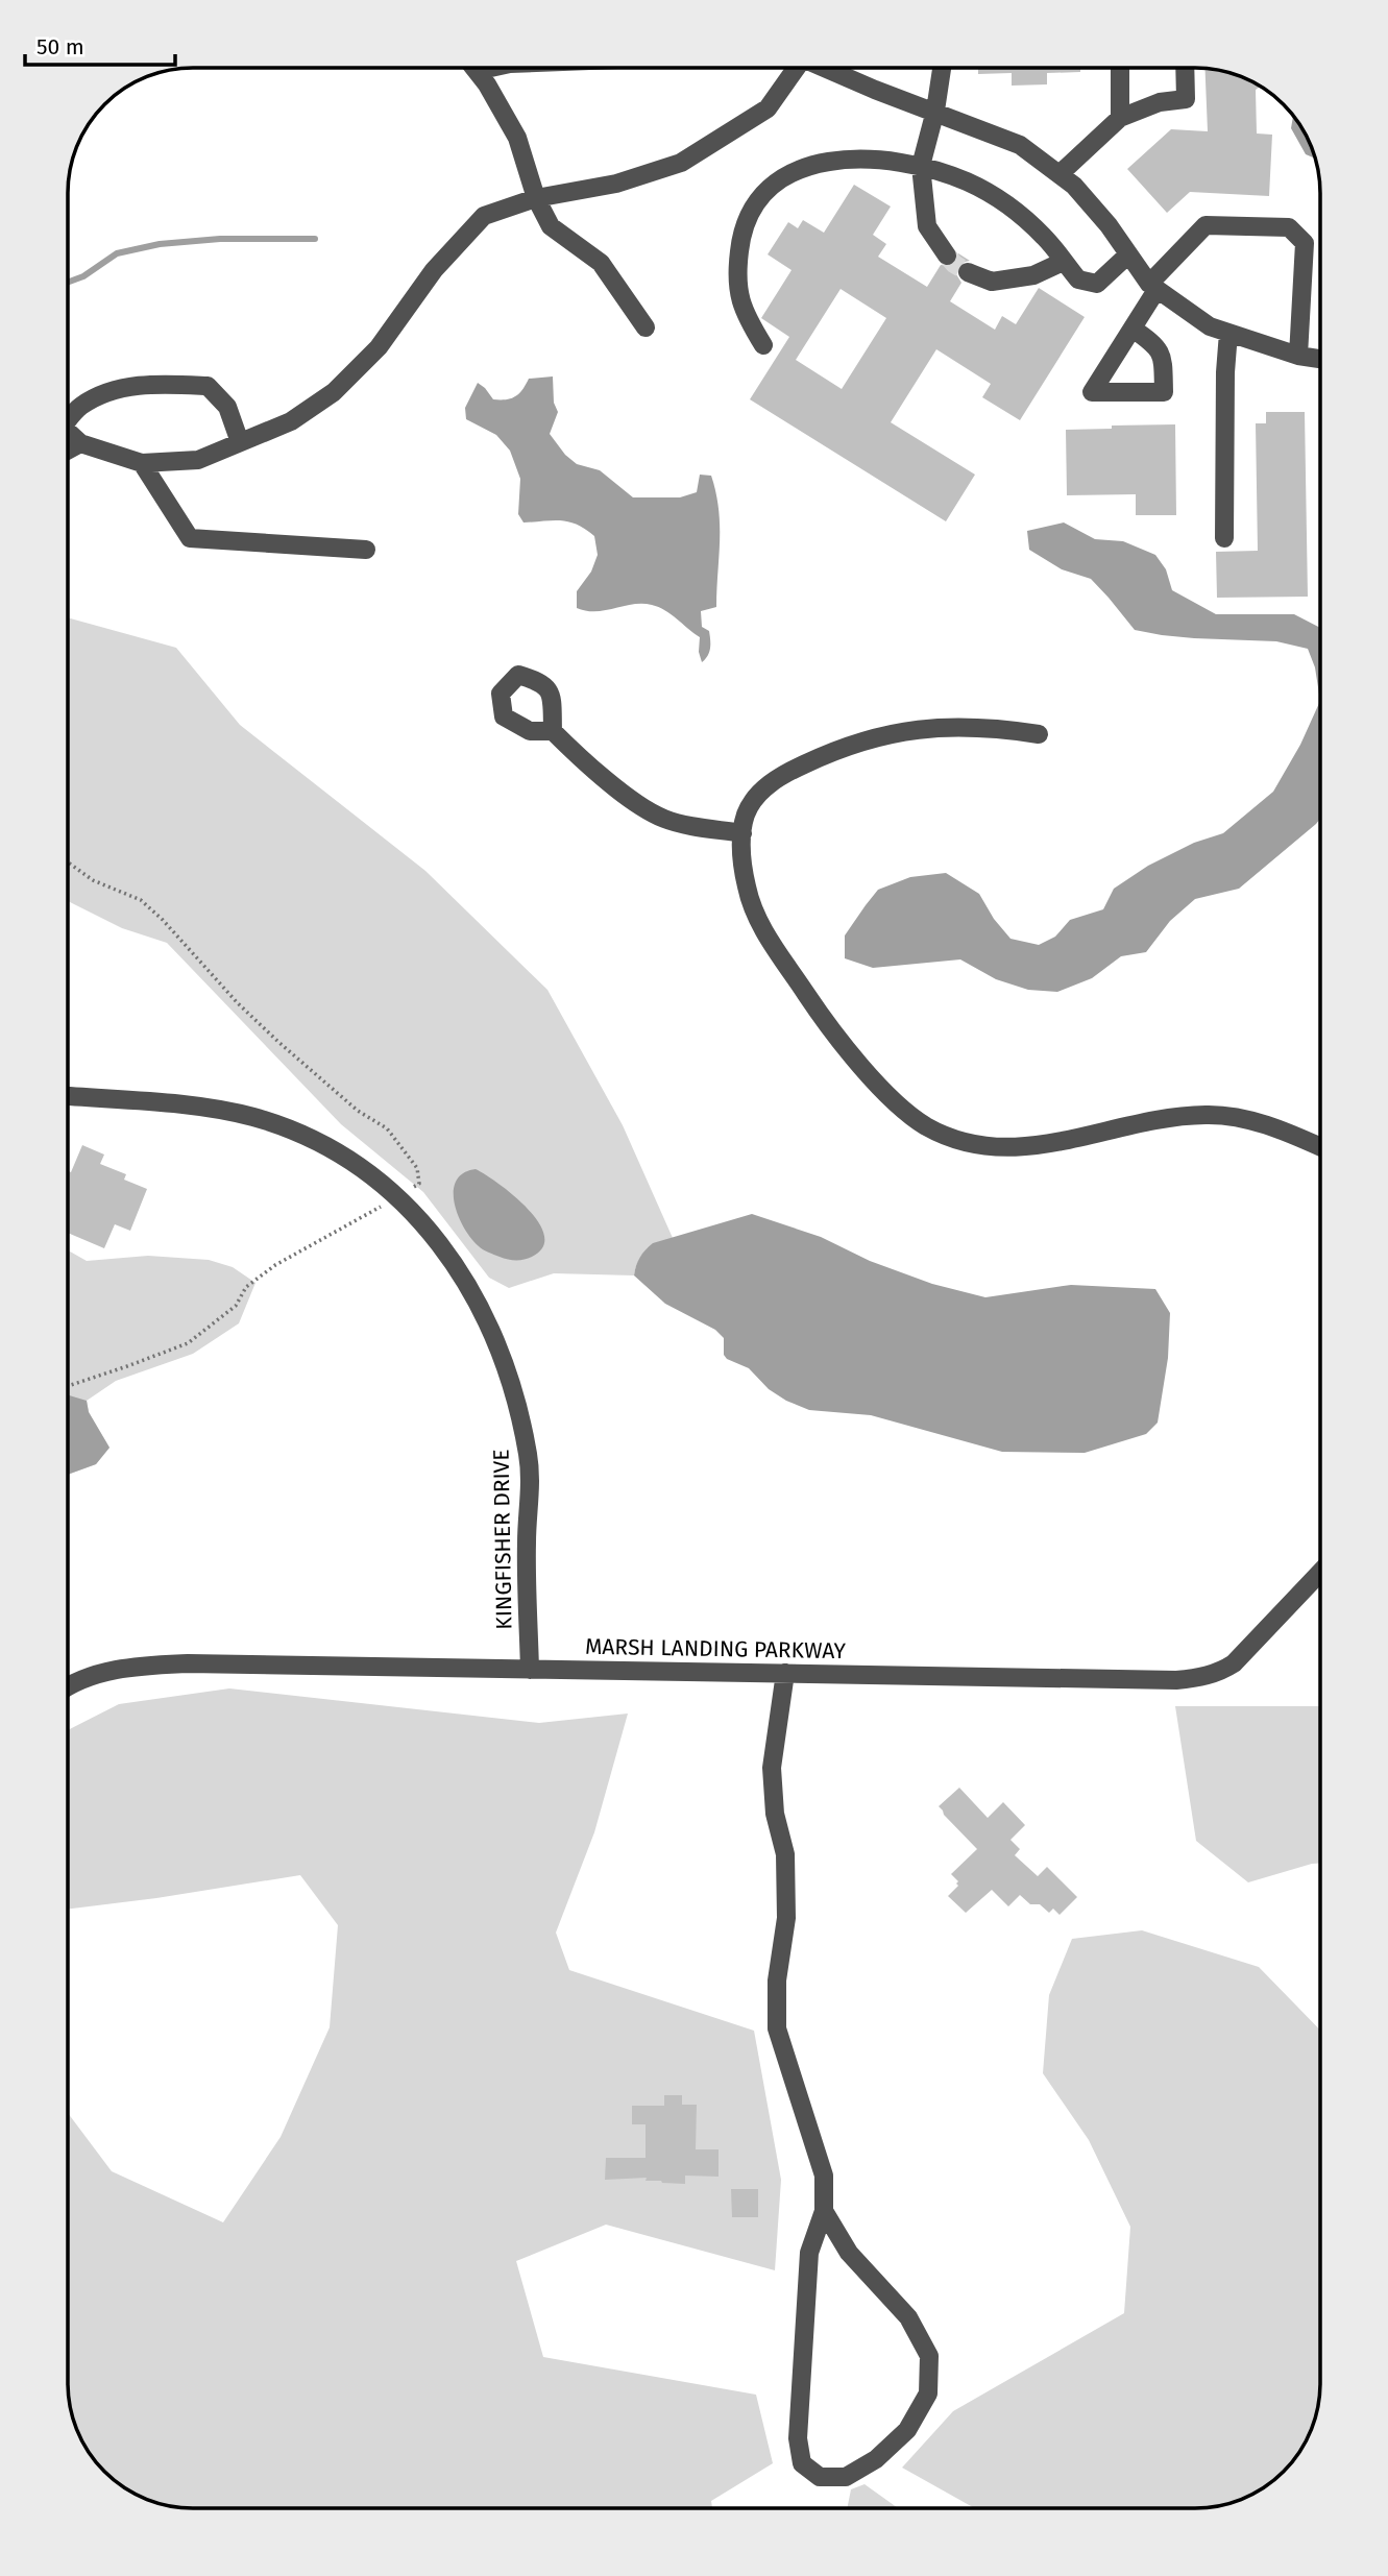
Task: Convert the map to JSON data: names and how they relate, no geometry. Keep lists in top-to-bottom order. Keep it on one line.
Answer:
{"streets":{"street":["KINGFISHER DRIVE","MARSH LANDING PARKWAY"]},"crossings":[["KINGFISHER DRIVE","MARSH LANDING PARKWAY"]],"scale_bar":"50 m"}
